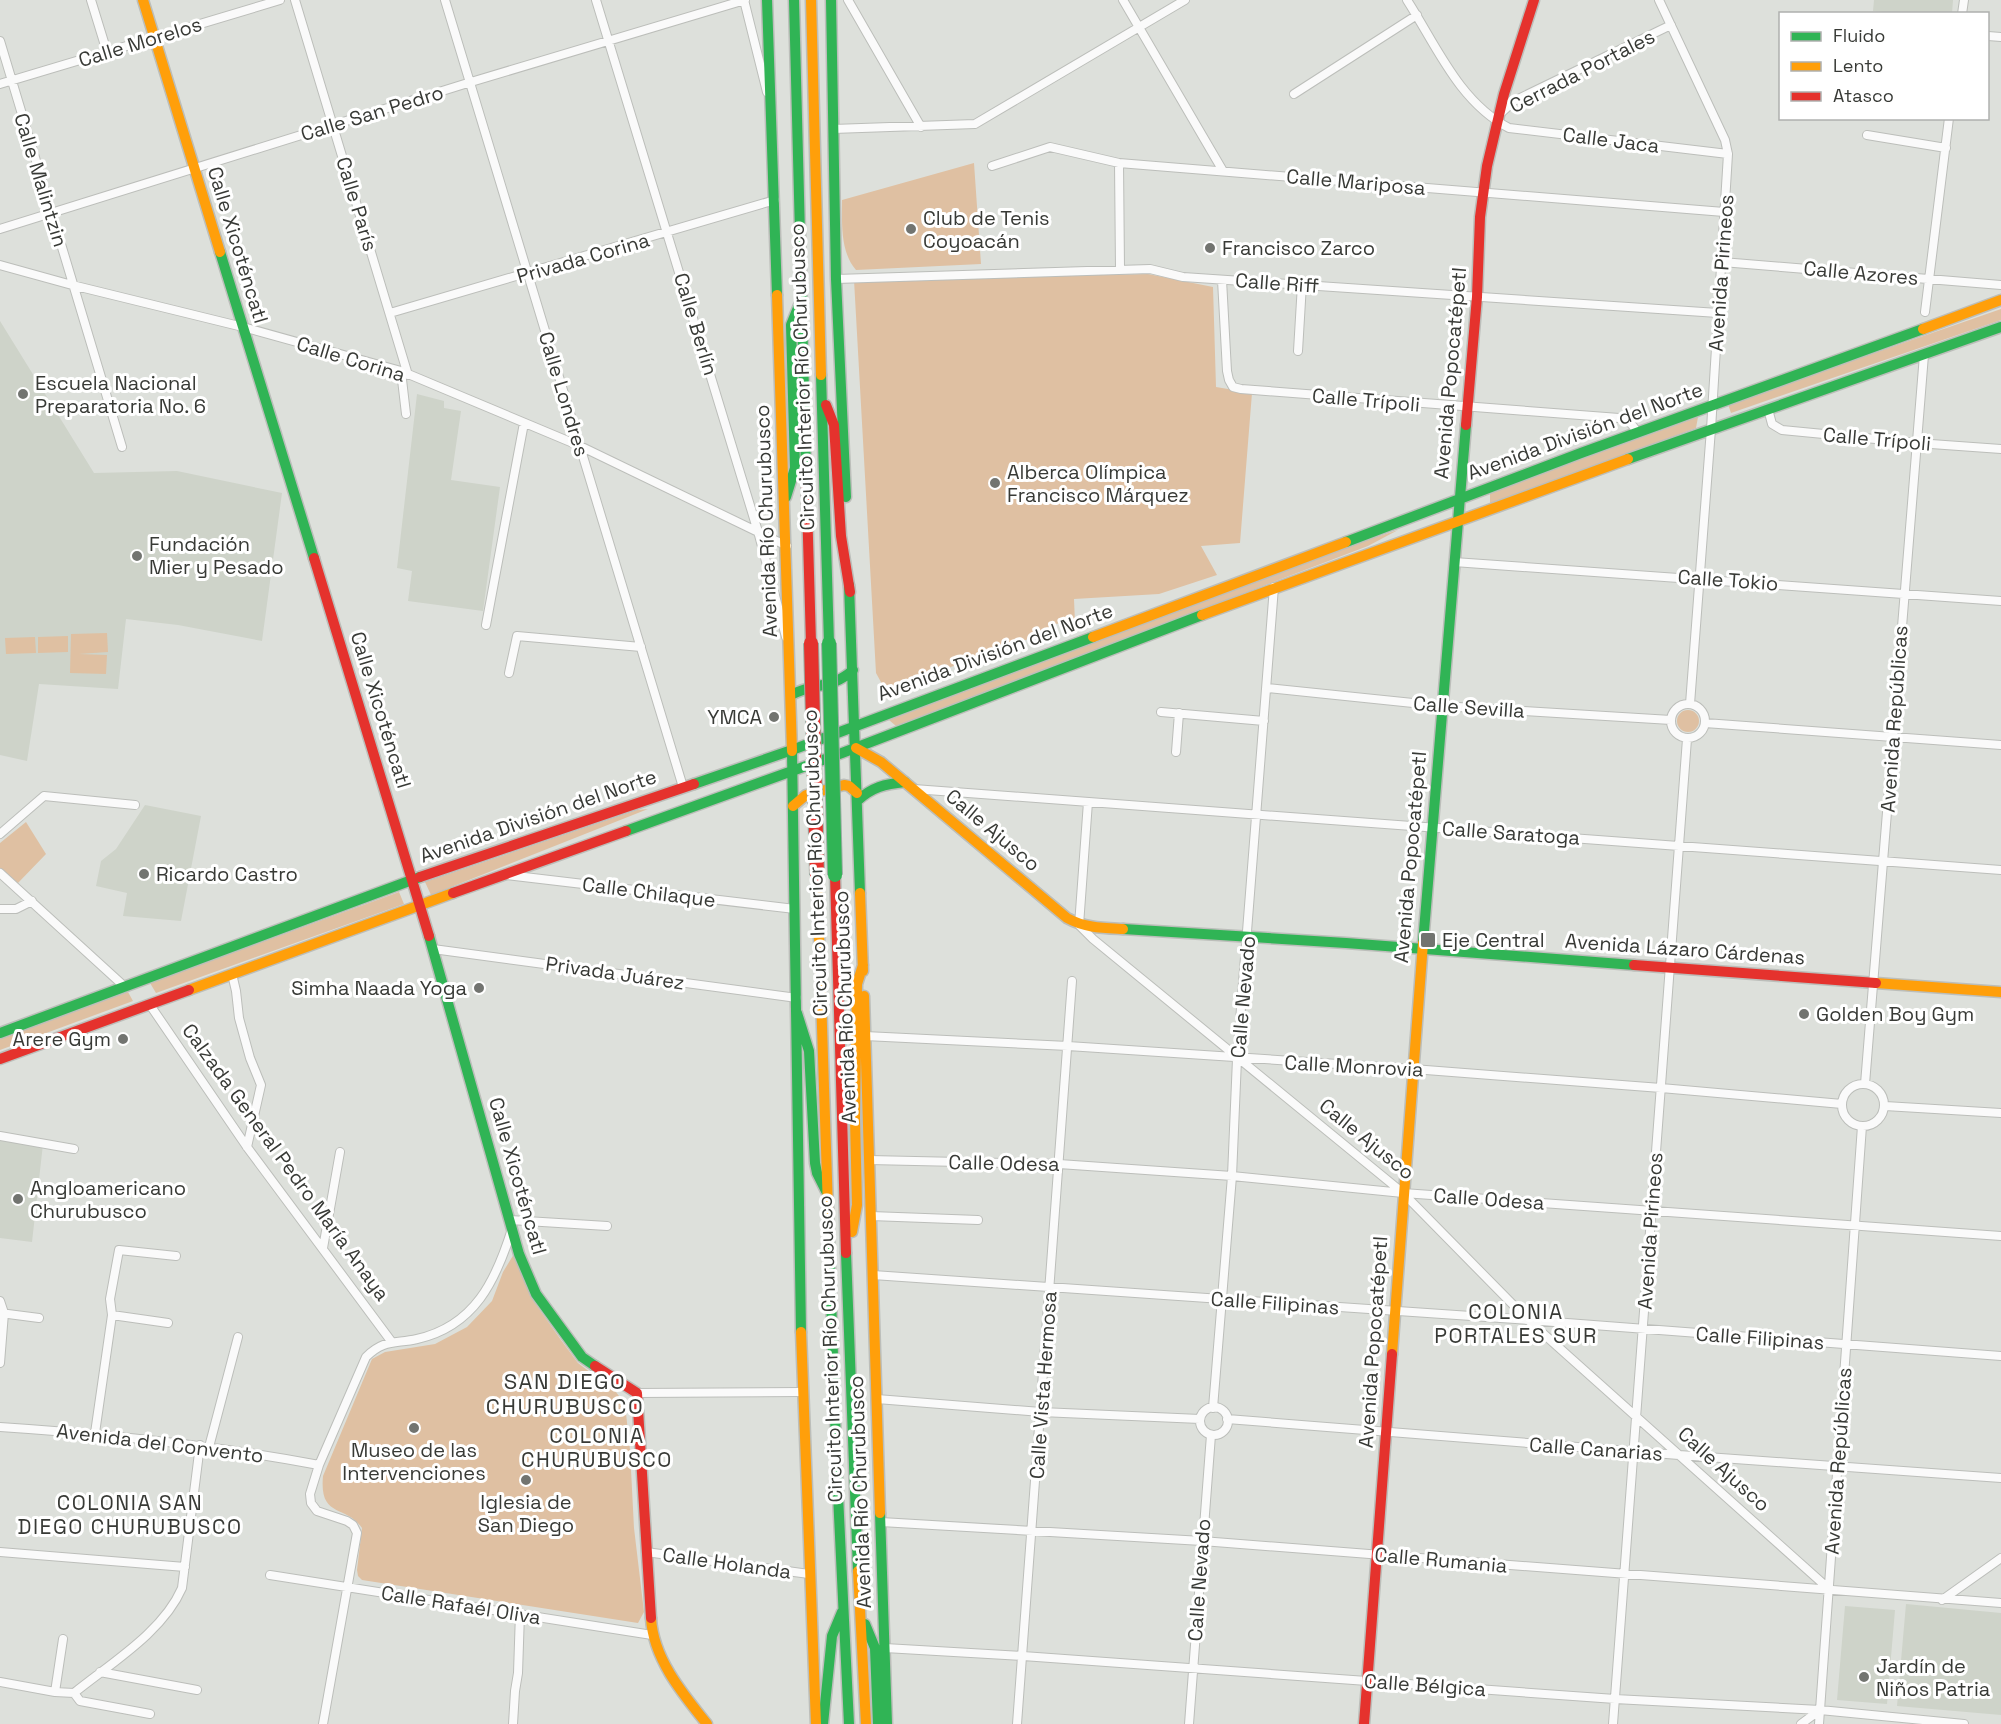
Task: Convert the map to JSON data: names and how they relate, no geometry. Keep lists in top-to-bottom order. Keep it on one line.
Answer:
{"streets":{"main road":["Calle Xicoténcatl","Avenida Popocatépetl","Circuito Interior Río Churubusco","Avenida División del Norte","Avenida Río Churubusco","Calle Ajusco","Avenida Lázaro Cárdenas"],"street":["Calle Morelos","Cerrada Portales","Calle San Pedro","Calle Jaca","Calle Malintzin","Calle Mariposa","Calle París","Privada Corina","Avenida Pirineos","Calle Azores","Calle Riff","Calle Berlín","Calle Corina","Calle Londres","Calle Trípoli","Calle Tokio","Calle Sevilla","Avenida Repúblicas","Calle Saratoga","Calle Chilaque","Privada Juárez","Calle Nevado","Calle Monrovia","Calzada General Pedro María Anaya","Calle Odesa","Calle Filipinas","Calle Vista Hermosa","Avenida del Convento","Calle Canarias","Calle Rumania","Calle Holanda","Calle Rafaél Oliva","Calle Bélgica"]},"crossings":[["Calle Morelos","Calle Malintzin"],["Calle Morelos","Calle Xicoténcatl"],["Cerrada Portales","Calle Jaca"],["Cerrada Portales","Avenida Pirineos"],["Cerrada Portales","Avenida Popocatépetl"],["Calle San Pedro","Calle Malintzin"],["Calle San Pedro","Calle París"],["Calle San Pedro","Calle Xicoténcatl"],["Calle San Pedro","Calle Berlín"],["Calle San Pedro","Calle Londres"],["Calle Jaca","Avenida Pirineos"],["Calle Jaca","Avenida Popocatépetl"],["Calle Malintzin","Calle Corina"],["Calle Mariposa","Avenida Pirineos"],["Calle Mariposa","Avenida Popocatépetl"],["Calle París","Privada Corina"],["Calle París","Calle Corina"],["Calle Xicoténcatl","Calle Corina"],["Calle Xicoténcatl","Avenida División del Norte"],["Calle Xicoténcatl","Privada Juárez"],["Privada Corina","Calle Berlín"],["Privada Corina","Calle Londres"],["Privada Corina","Avenida Río Churubusco"],["Avenida Pirineos","Calle Azores"],["Avenida Pirineos","Calle Riff"],["Avenida Pirineos","Avenida División del Norte"],["Avenida Pirineos","Calle Tokio"],["Avenida Pirineos","Calle Sevilla"],["Avenida Pirineos","Calle Ajusco"],["Avenida Pirineos","Calle Saratoga"],["Avenida Pirineos","Avenida Lázaro Cárdenas"],["Avenida Pirineos","Calle Monrovia"],["Avenida Pirineos","Calle Odesa"],["Avenida Pirineos","Calle Filipinas"],["Avenida Pirineos","Calle Canarias"],["Avenida Pirineos","Calle Rumania"],["Avenida Pirineos","Calle Bélgica"],["Calle Riff","Avenida Popocatépetl"],["Calle Riff","Calle Trípoli"],["Calle Riff","Avenida Río Churubusco"],["Calle Berlín","Calle Corina"],["Calle Berlín","Avenida Río Churubusco"],["Calle Corina","Calle Londres"],["Calle Corina","Avenida Río Churubusco"],["Avenida Popocatépetl","Calle Trípoli"],["Avenida Popocatépetl","Avenida División del Norte"],["Avenida Popocatépetl","Calle Tokio"],["Avenida Popocatépetl","Calle Sevilla"],["Avenida Popocatépetl","Calle Ajusco"],["Avenida Popocatépetl","Calle Saratoga"],["Avenida Popocatépetl","Avenida Lázaro Cárdenas"],["Avenida Popocatépetl","Calle Monrovia"],["Avenida Popocatépetl","Calle Odesa"],["Avenida Popocatépetl","Calle Filipinas"],["Avenida Popocatépetl","Calle Canarias"],["Avenida Popocatépetl","Calle Rumania"],["Avenida Popocatépetl","Calle Bélgica"],["Calle Londres","Avenida División del Norte"],["Calle Trípoli","Avenida División del Norte"],["Calle Trípoli","Avenida Repúblicas"],["Avenida División del Norte","Avenida Río Churubusco"],["Avenida División del Norte","Avenida Repúblicas"],["Avenida División del Norte","Calle Ajusco"],["Avenida División del Norte","Calle Chilaque"],["Avenida División del Norte","Calle Nevado"],["Avenida División del Norte","Calzada General Pedro María Anaya"],["Avenida Río Churubusco","Calle Ajusco"],["Avenida Río Churubusco","Calle Chilaque"],["Avenida Río Churubusco","Privada Juárez"],["Avenida Río Churubusco","Calle Monrovia"],["Avenida Río Churubusco","Calle Odesa"],["Avenida Río Churubusco","Calle Filipinas"],["Avenida Río Churubusco","Calle Rumania"],["Avenida Río Churubusco","Calle Holanda"],["Avenida Río Churubusco","Calle Bélgica"],["Calle Tokio","Avenida Repúblicas"],["Calle Sevilla","Calle Nevado"],["Avenida Repúblicas","Calle Ajusco"],["Avenida Repúblicas","Calle Saratoga"],["Avenida Repúblicas","Avenida Lázaro Cárdenas"],["Avenida Repúblicas","Calle Monrovia"],["Avenida Repúblicas","Calle Odesa"],["Avenida Repúblicas","Calle Filipinas"],["Avenida Repúblicas","Calle Canarias"],["Avenida Repúblicas","Calle Rumania"],["Avenida Repúblicas","Calle Bélgica"],["Calle Ajusco","Calle Saratoga"],["Calle Ajusco","Avenida Lázaro Cárdenas"],["Calle Ajusco","Calle Nevado"],["Calle Ajusco","Calle Monrovia"],["Calle Ajusco","Calle Odesa"],["Calle Ajusco","Calle Filipinas"],["Calle Ajusco","Calle Canarias"],["Calle Ajusco","Calle Rumania"],["Calle Saratoga","Calle Nevado"],["Avenida Lázaro Cárdenas","Calle Nevado"],["Calle Nevado","Calle Monrovia"],["Calle Nevado","Calle Odesa"],["Calle Nevado","Calle Filipinas"],["Calle Nevado","Calle Canarias"],["Calle Nevado","Calle Rumania"],["Calle Nevado","Calle Bélgica"],["Calle Monrovia","Calle Vista Hermosa"],["Calle Odesa","Calle Vista Hermosa"],["Calle Filipinas","Calle Vista Hermosa"],["Calle Vista Hermosa","Calle Rumania"],["Calle Vista Hermosa","Calle Bélgica"]],"districts":["COLONIA PORTALES SUR","SAN DIEGO CHURUBUSCO","COLONIA CHURUBUSCO","COLONIA SAN DIEGO CHURUBUSCO"],"places":{"other":["Club de Tenis Coyoacán","Francisco Zarco","Escuela Nacional Preparatoria No. 6","Alberca Olímpica Francisco Márquez","Fundación Mier y Pesado","YMCA","Ricardo Castro","Simha Naada Yoga","Golden Boy Gym","Arere Gym","Angloamericano Churubusco","Museo de las Intervenciones","Iglesia de San Diego","Jardín de Niños Patria"],"transit":["Eje Central"]},"legend":["Fluido","Lento","Atasco"]}
